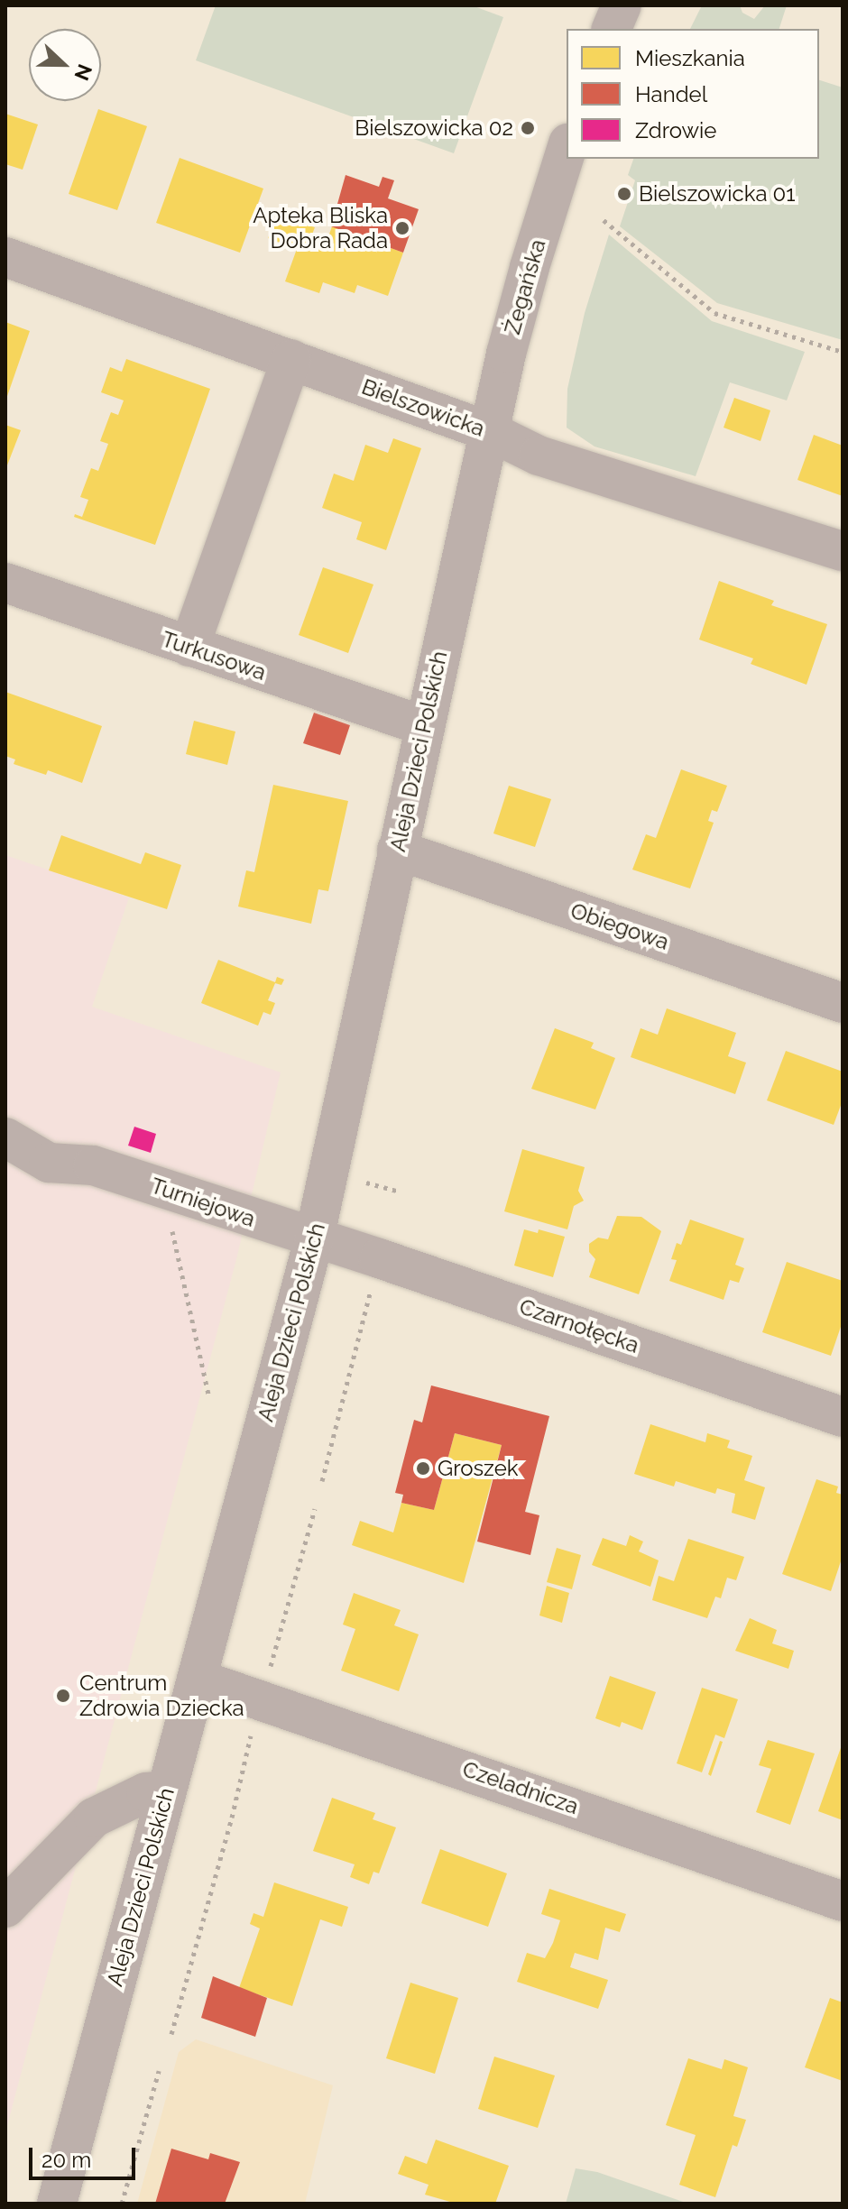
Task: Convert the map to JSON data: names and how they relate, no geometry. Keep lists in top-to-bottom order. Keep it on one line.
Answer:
{"streets":{"street":["Żegańska","Bielszowicka","Turkusowa","Aleja Dzieci Polskich","Obiegowa","Turniejowa","Czarnołęcka","Czeladnicza"]},"crossings":[["Żegańska","Bielszowicka"],["Żegańska","Aleja Dzieci Polskich"],["Bielszowicka","Aleja Dzieci Polskich"],["Turkusowa","Aleja Dzieci Polskich"],["Aleja Dzieci Polskich","Obiegowa"],["Aleja Dzieci Polskich","Turniejowa"],["Aleja Dzieci Polskich","Czarnołęcka"],["Aleja Dzieci Polskich","Czeladnicza"],["Turniejowa","Czarnołęcka"]],"places":["Bielszowicka 02","Bielszowicka 01","Apteka Bliska Dobra Rada","Groszek","Centrum Zdrowia Dziecka"],"legend":["Mieszkania","Handel","Zdrowie"],"scale_bar":"20 m","north":"right"}
